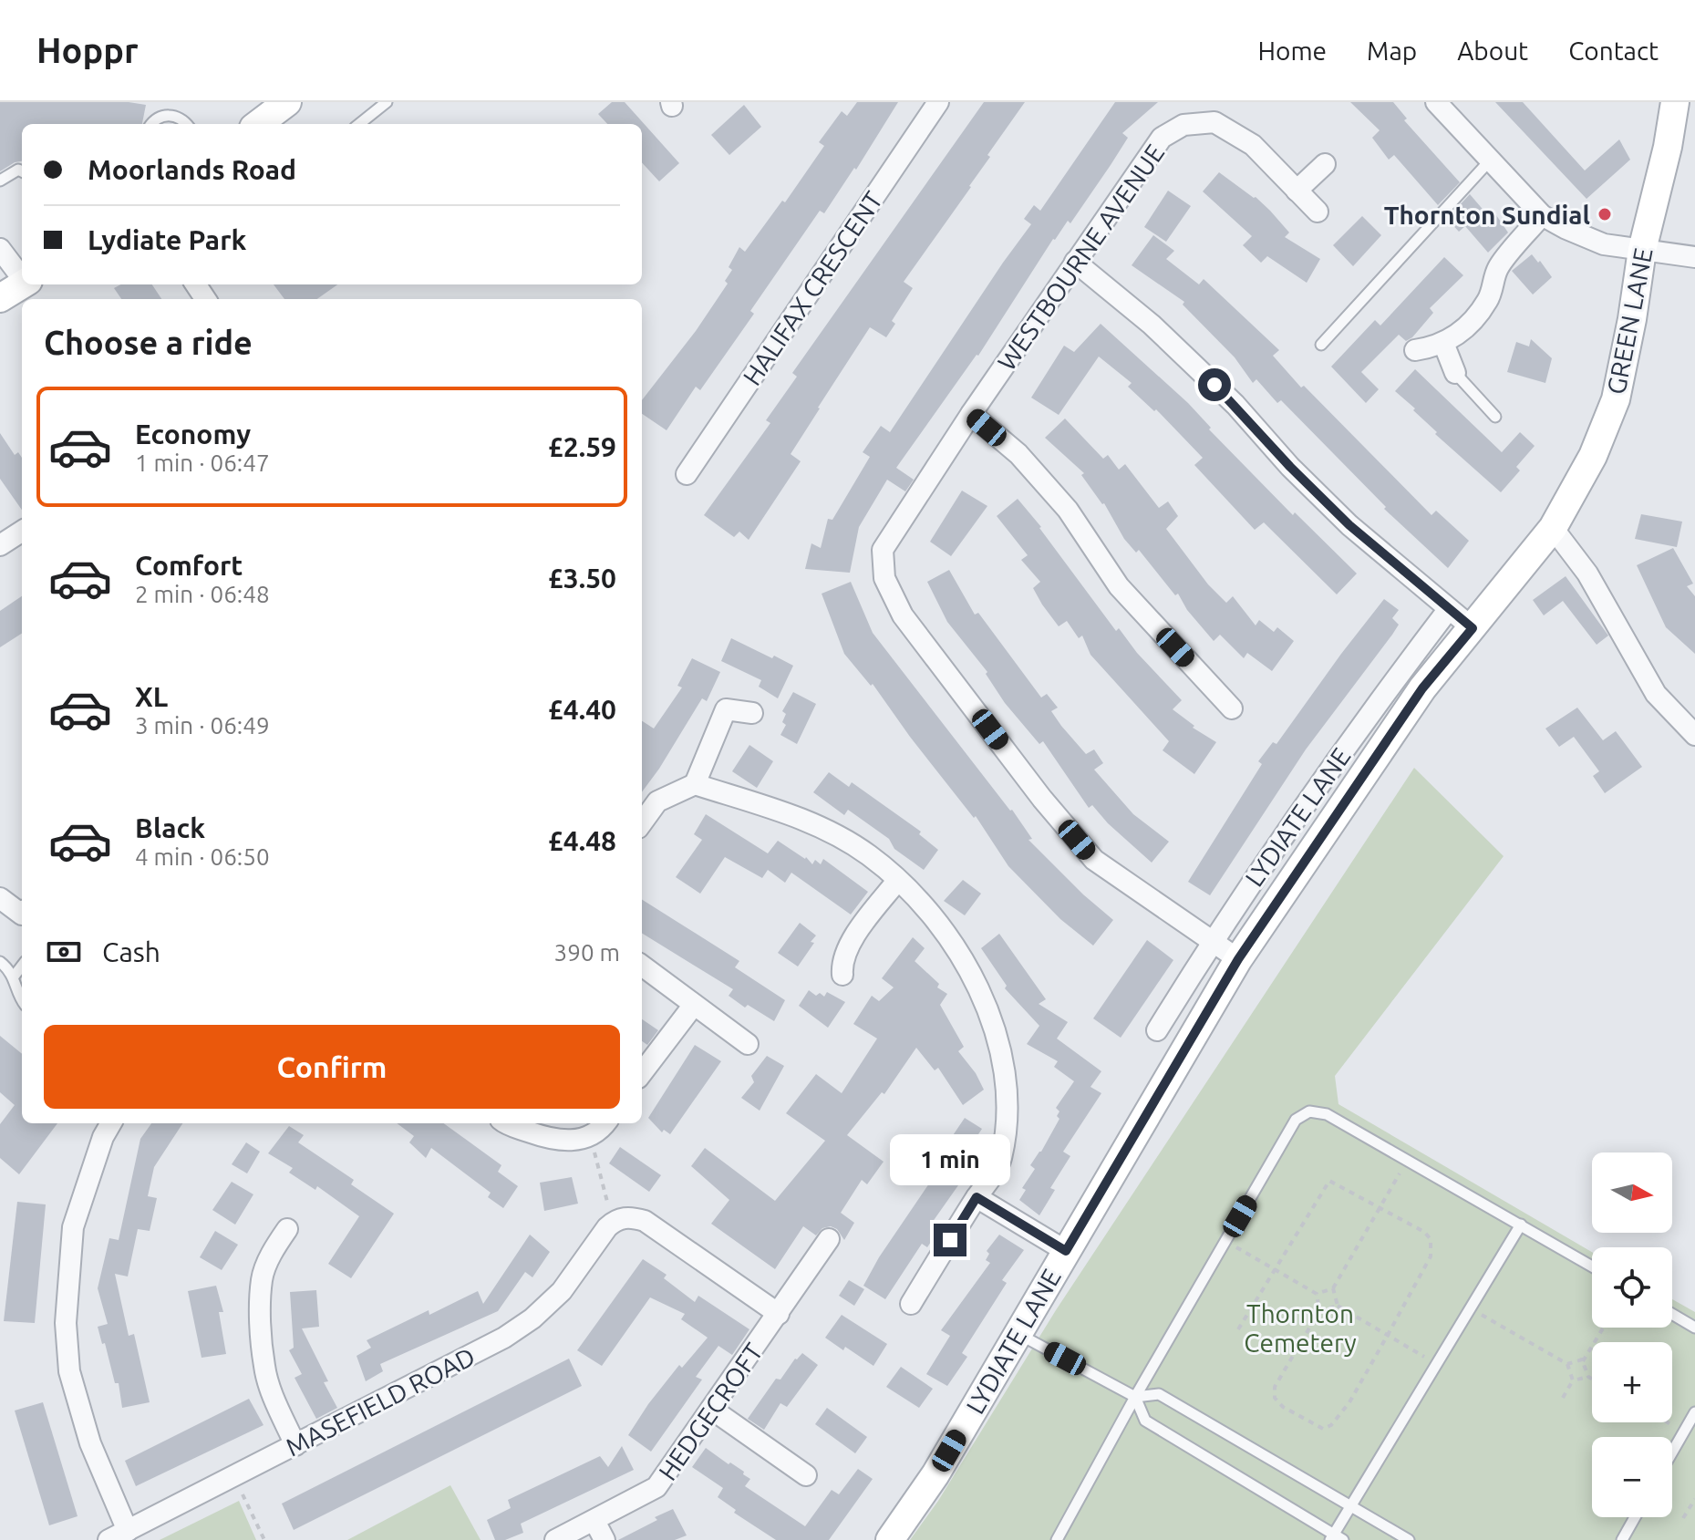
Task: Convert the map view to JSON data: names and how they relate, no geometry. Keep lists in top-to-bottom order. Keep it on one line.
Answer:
{"streets":{"main road":["GREEN LANE","LYDIATE LANE"],"street":["WESTBOURNE AVENUE","HALIFAX CRESCENT","MASEFIELD ROAD","HEDGECROFT"]},"crossings":[["WESTBOURNE AVENUE","LYDIATE LANE"],["GREEN LANE","LYDIATE LANE"]],"parks":["Thornton Cemetery"],"places":["Thornton Sundial"],"north":"right","page":{"header":"Hoppr","nav":["Home","Map","About","Contact"],"banner":["Moorlands Road","Lydiate Park"],"heading":"Choose a ride","list":[{"name":"Economy","note":"1 min · 06:47","value":"£2.59"},{"name":"Comfort","note":"2 min · 06:48","value":"£3.50"},{"name":"XL","note":"3 min · 06:49","value":"£4.40"},{"name":"Black","note":"4 min · 06:50","value":"£4.48"}],"pay":["Cash","390 m"],"buttons":"Confirm","bubble":"1 min","map_buttons":["+","−"]}}
